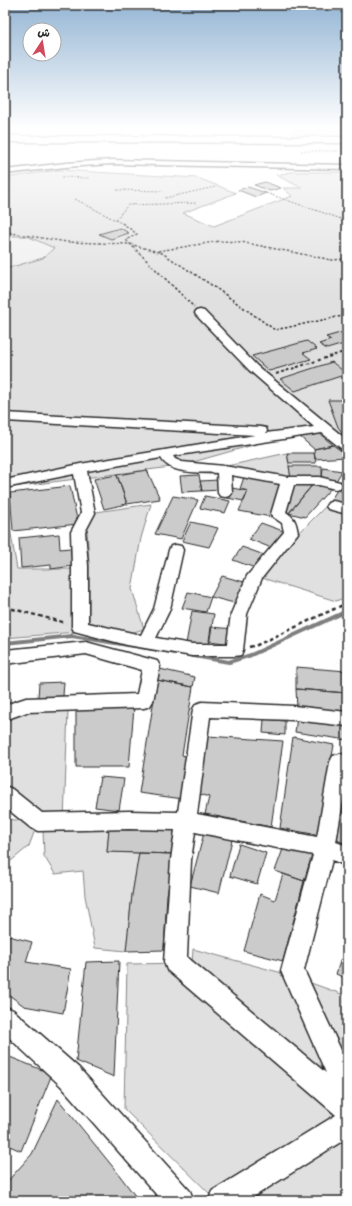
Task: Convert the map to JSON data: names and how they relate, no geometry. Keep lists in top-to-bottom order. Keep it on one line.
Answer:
{"north":"top"}
